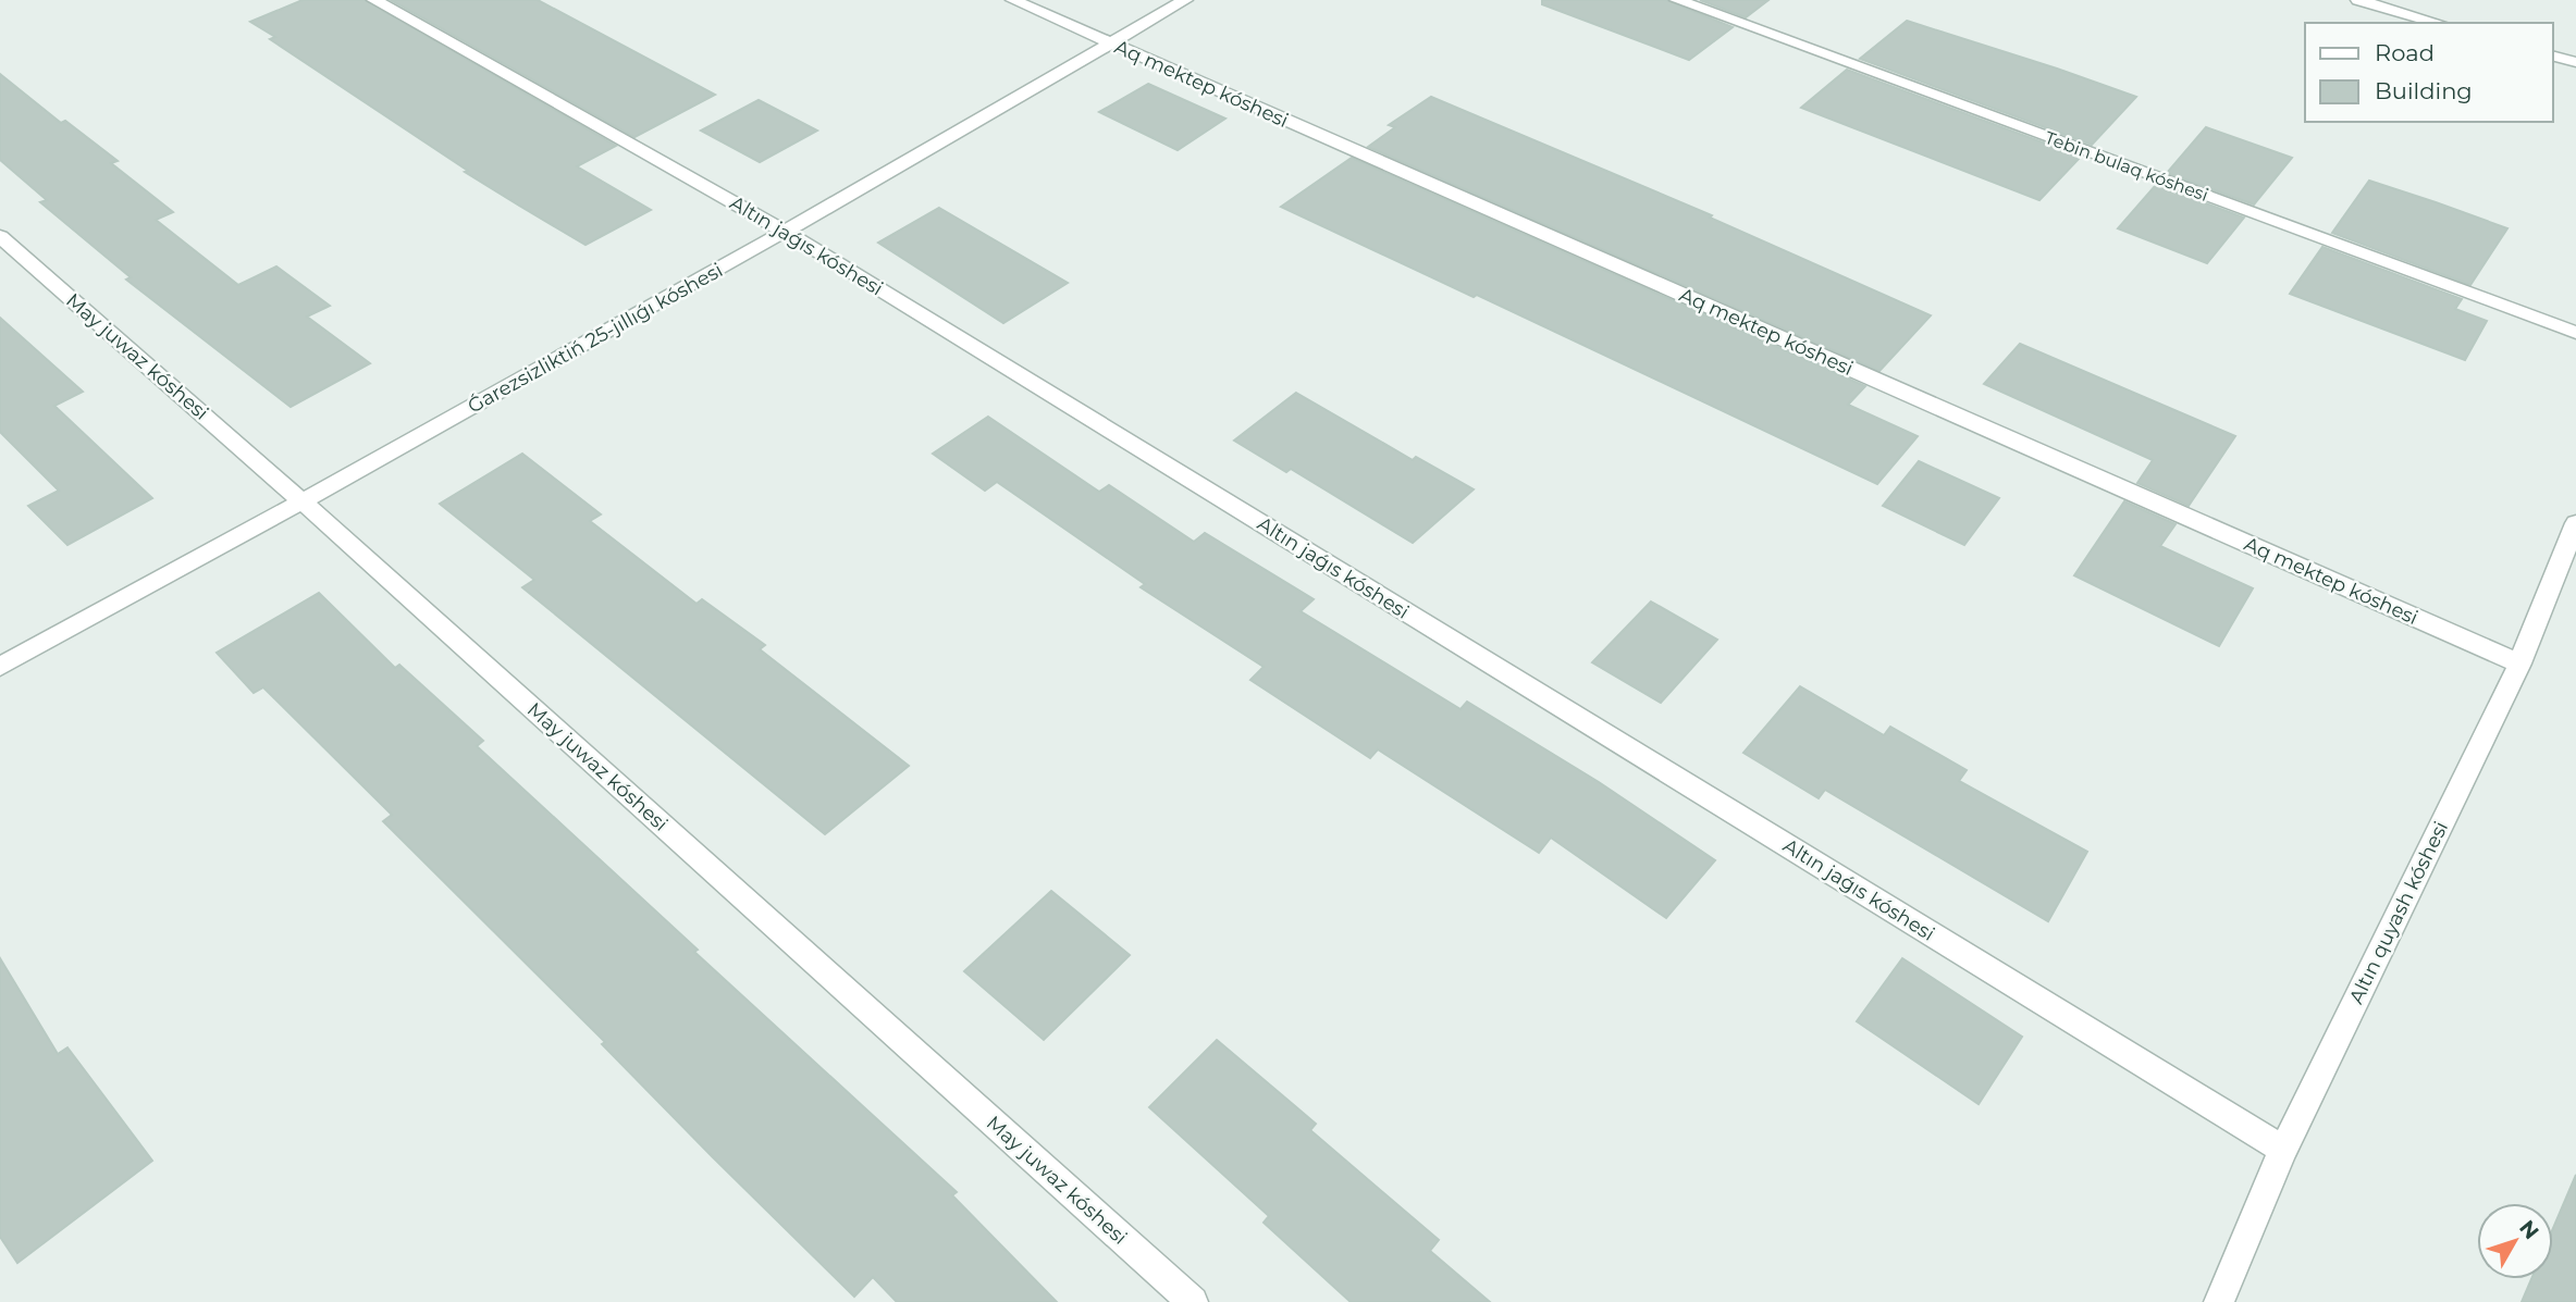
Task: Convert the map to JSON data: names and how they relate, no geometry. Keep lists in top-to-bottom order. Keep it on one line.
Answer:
{"streets":{"street":["Aq mektep kóshesi","Tebin bulaq kóshesi","Altın jaǵıs kóshesi","Ǵarezsizliktiń 25-jıllıǵı kóshesi","May juwaz kóshesi","Altın quyash kóshesi"]},"crossings":[["Aq mektep kóshesi","Ǵarezsizliktiń 25-jıllıǵı kóshesi"],["Aq mektep kóshesi","Altın quyash kóshesi"],["Altın jaǵıs kóshesi","Ǵarezsizliktiń 25-jıllıǵı kóshesi"],["Altın jaǵıs kóshesi","Altın quyash kóshesi"],["Ǵarezsizliktiń 25-jıllıǵı kóshesi","May juwaz kóshesi"]],"legend":["Road","Building"],"north":"top right"}
